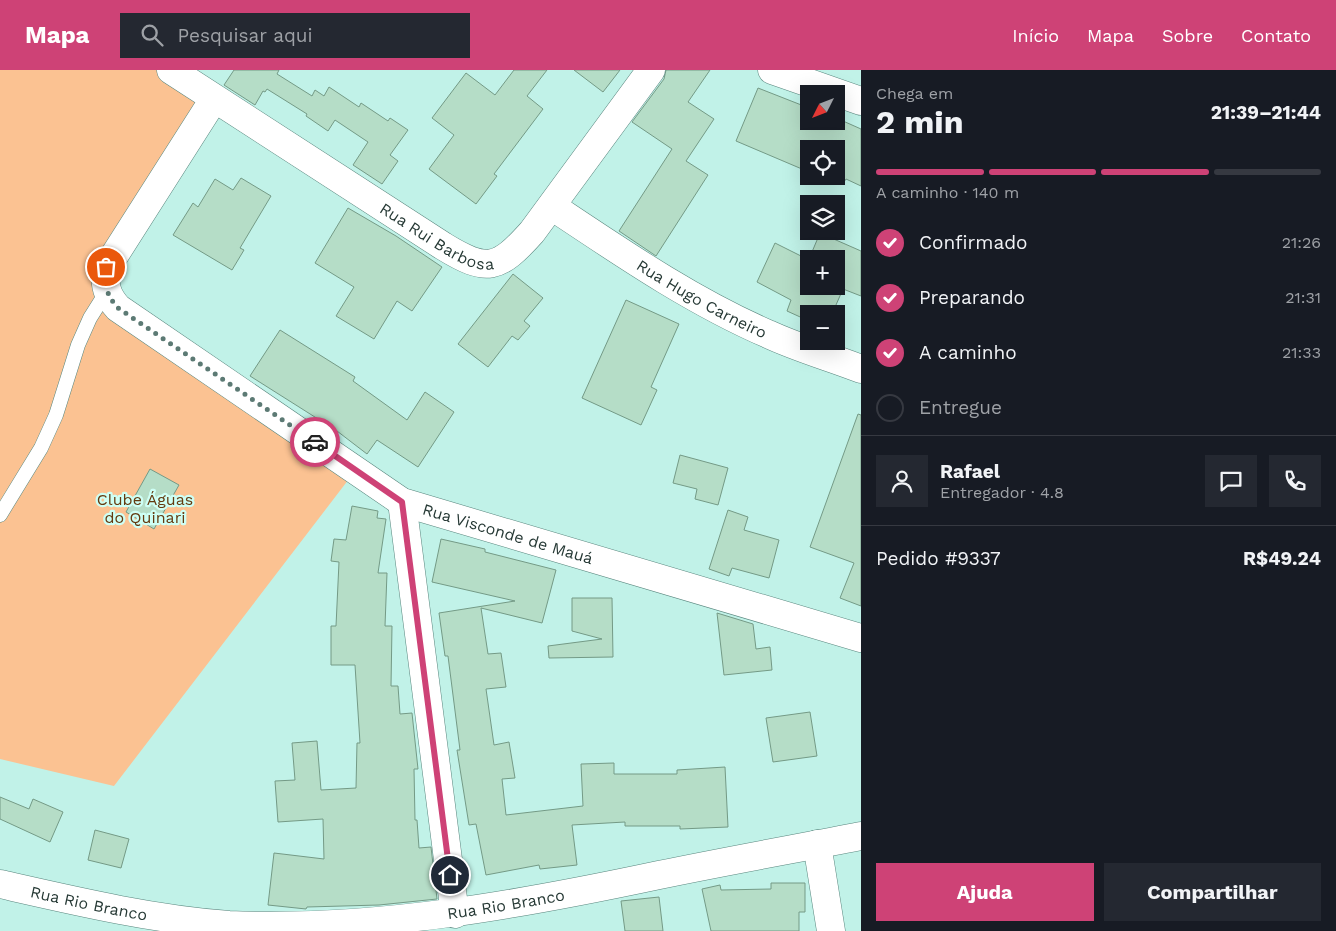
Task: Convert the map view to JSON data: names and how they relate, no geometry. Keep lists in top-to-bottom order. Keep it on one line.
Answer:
{"streets":{"street":["Rua Rui Barbosa","Rua Hugo Carneiro","Rua Visconde de Mauá","Rua Rio Branco"]},"crossings":[["Rua Rui Barbosa","Rua Hugo Carneiro"]],"parks":["Clube Águas do Quinari"],"north":"bottom left","page":{"header":"Mapa","search":"Pesquisar aqui","nav":["Início","Mapa","Sobre","Contato"],"heading":["2 min","Chega em","21:39–21:44"],"panel":["Rafael","Entregador · 4.8","Pedido #9337","R$49.24"],"map_buttons":["+","−"],"bar":"A caminho · 140 m","list":[["Confirmado","21:26"],["Preparando","21:31"],["A caminho","21:33"],"Entregue"],"buttons":["Ajuda","Compartilhar"]}}
